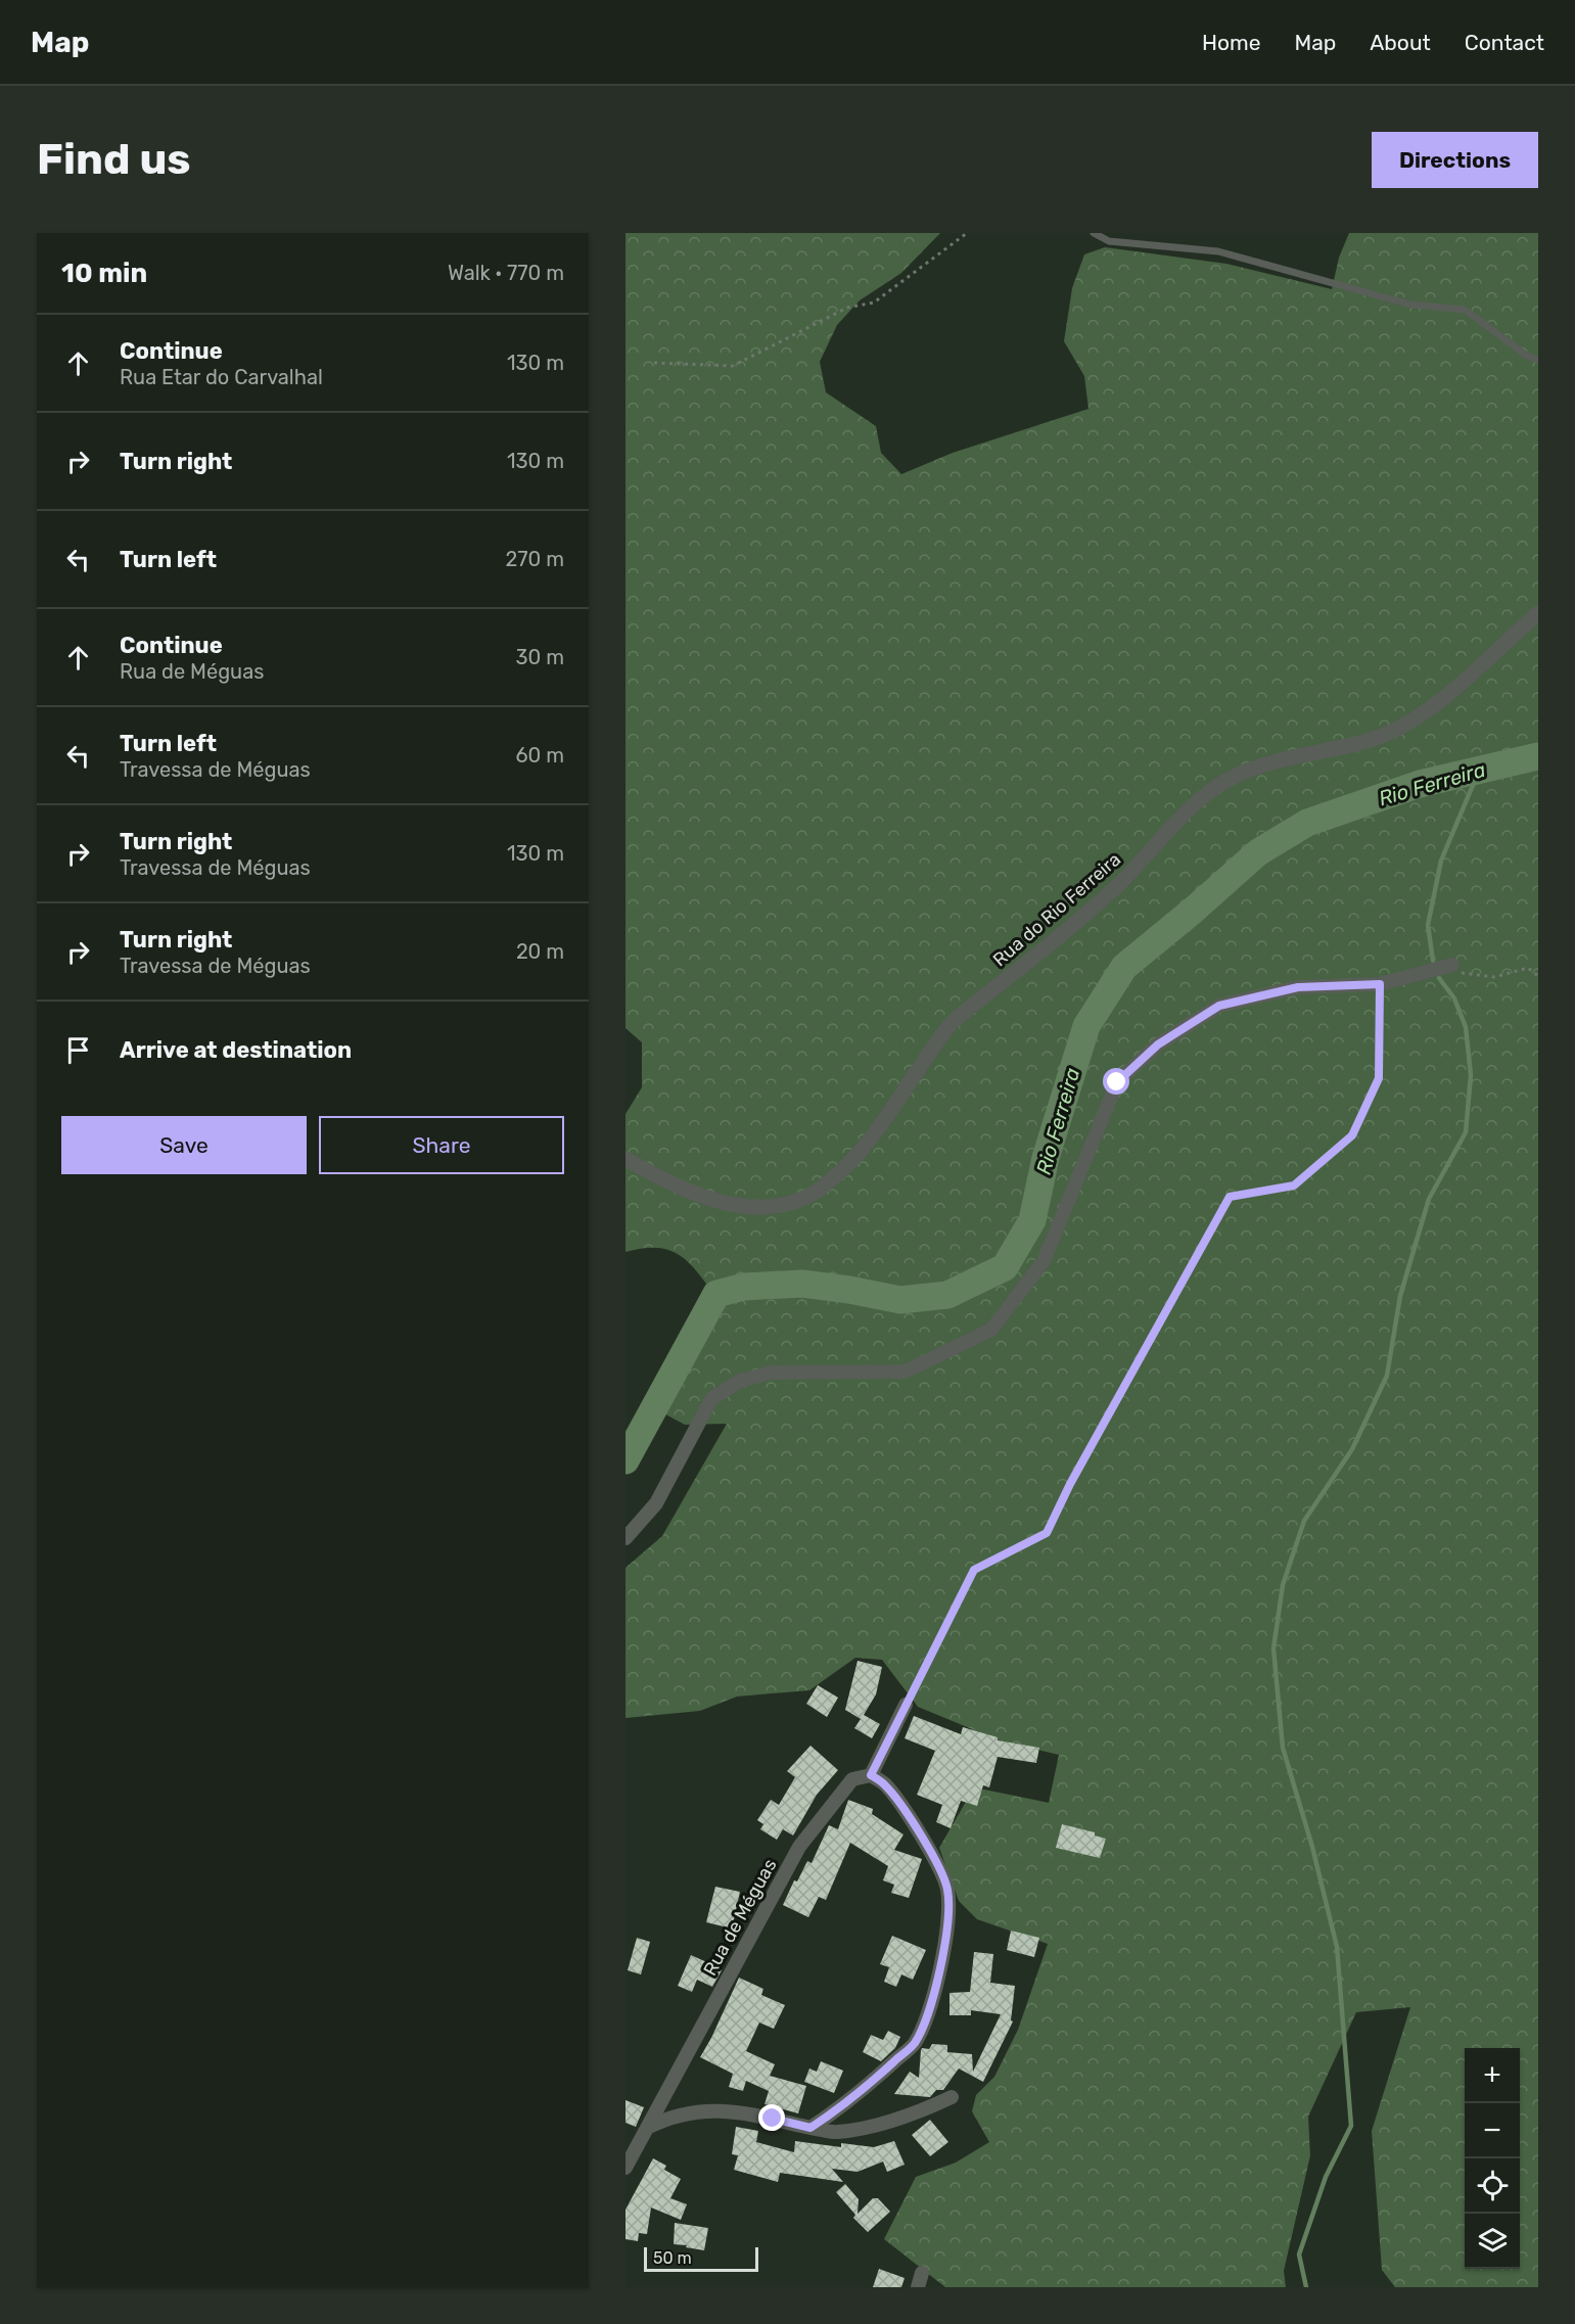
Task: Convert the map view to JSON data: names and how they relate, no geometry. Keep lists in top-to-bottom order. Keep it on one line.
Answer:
{"streets":{"street":["Rua do Rio Ferreira","Rua de Méguas"]},"water":["Rio Ferreira"],"scale_bar":"50 m","page":{"header":"Map","nav":["Home","Map","About","Contact"],"buttons":["Directions",["Save","Share"]],"title":"Find us","heading":["10 min","Walk · 770 m"],"list":[["Continue","Rua Etar do Carvalhal","130 m"],["Turn right","130 m"],["Turn left","270 m"],["Continue","Rua de Méguas","30 m"],["Turn left","Travessa de Méguas","60 m"],["Turn right","Travessa de Méguas","130 m"],["Turn right","Travessa de Méguas","20 m"],"Arrive at destination"],"map_buttons":["+","−"],"scale":"50 m"}}
